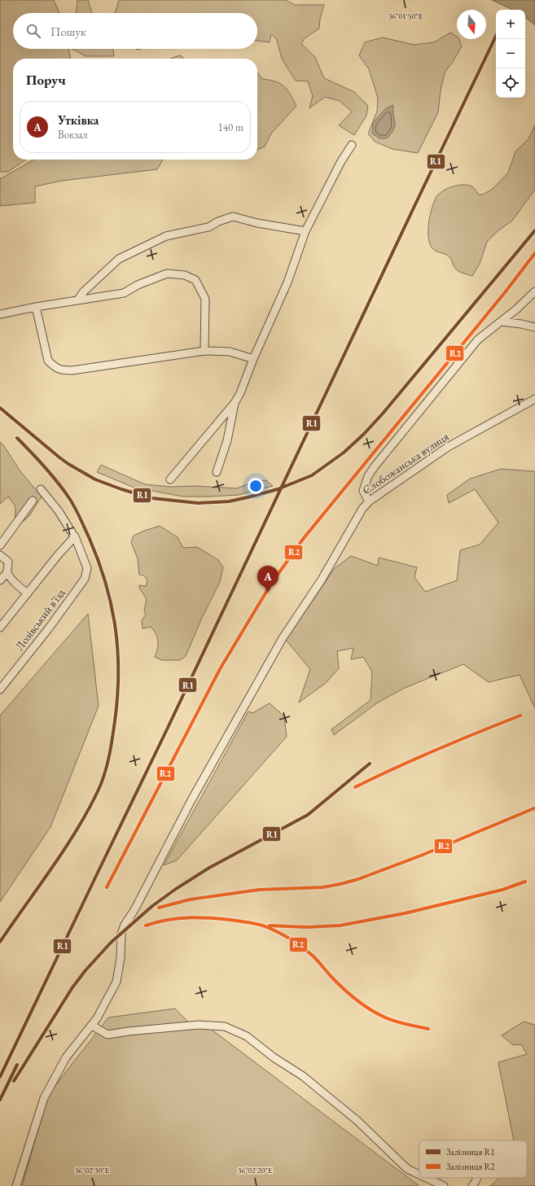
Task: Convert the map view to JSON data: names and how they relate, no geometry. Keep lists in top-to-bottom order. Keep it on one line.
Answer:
{"streets":{"street":["Слобожанська вулиця","Лозівський в'їзд"]},"lines":["rail line R1","rail line R2"],"legend":["Залізниця R1","Залізниця R2"],"north":"bottom","page":{"map_buttons":["+","−"],"search":"Пошук","heading":"Поруч","list":[{"mark":"A","name":"Уткiвка","note":"Вокзал","value":"140 m"}],"pins":"A"},"coordinates":["36°01'50\"E","36°02'30\"E","36°02'20\"E"]}
